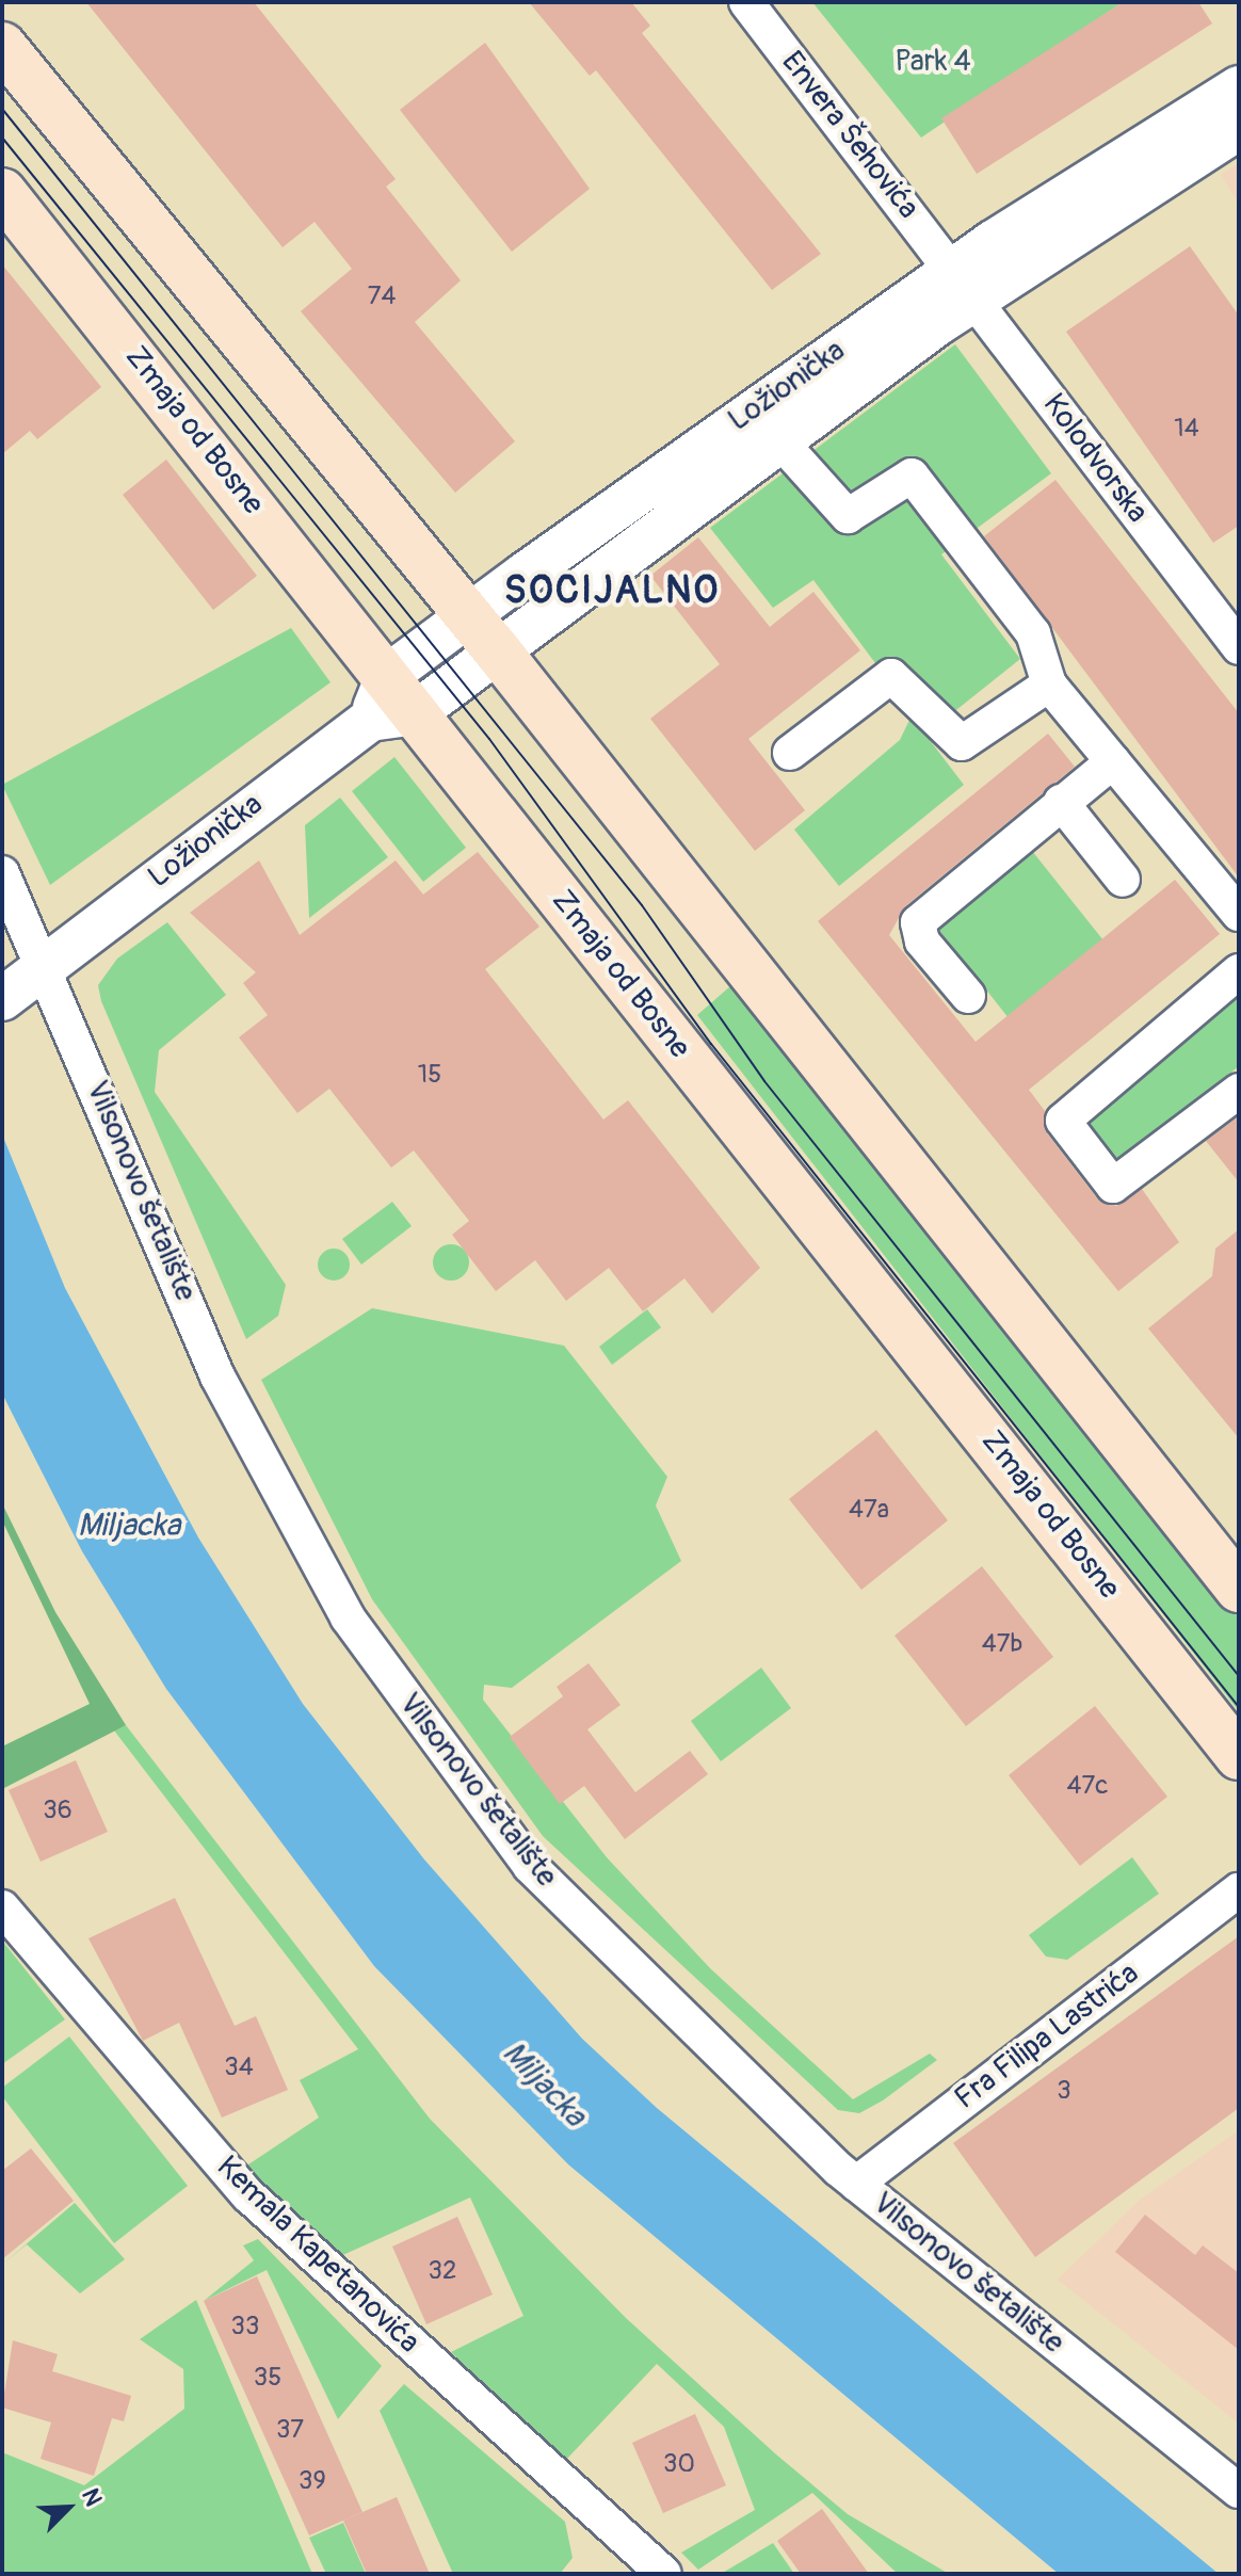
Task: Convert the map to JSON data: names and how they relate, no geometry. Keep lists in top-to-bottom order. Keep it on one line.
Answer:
{"streets":{"main road":["Zmaja od Bosne"],"street":["Envera Šehovića","Ložionička","Kolodvorska","Vilsonovo šetalište","Fra Filipa Lastrića","Kemala Kapetanovića"]},"crossings":[["Envera Šehovića","Ložionička"],["Envera Šehovića","Kolodvorska"],["Ložionička","Zmaja od Bosne"],["Ložionička","Kolodvorska"],["Ložionička","Vilsonovo šetalište"],["Vilsonovo šetalište","Fra Filipa Lastrića"]],"districts":["SOCIJALNO"],"water":["Miljacka"],"parks":["Park 4"],"house_numbers":["74","14","15","47a","47b","47c","36","34","3","32","33","35","37","30","39"],"north":"top right"}
